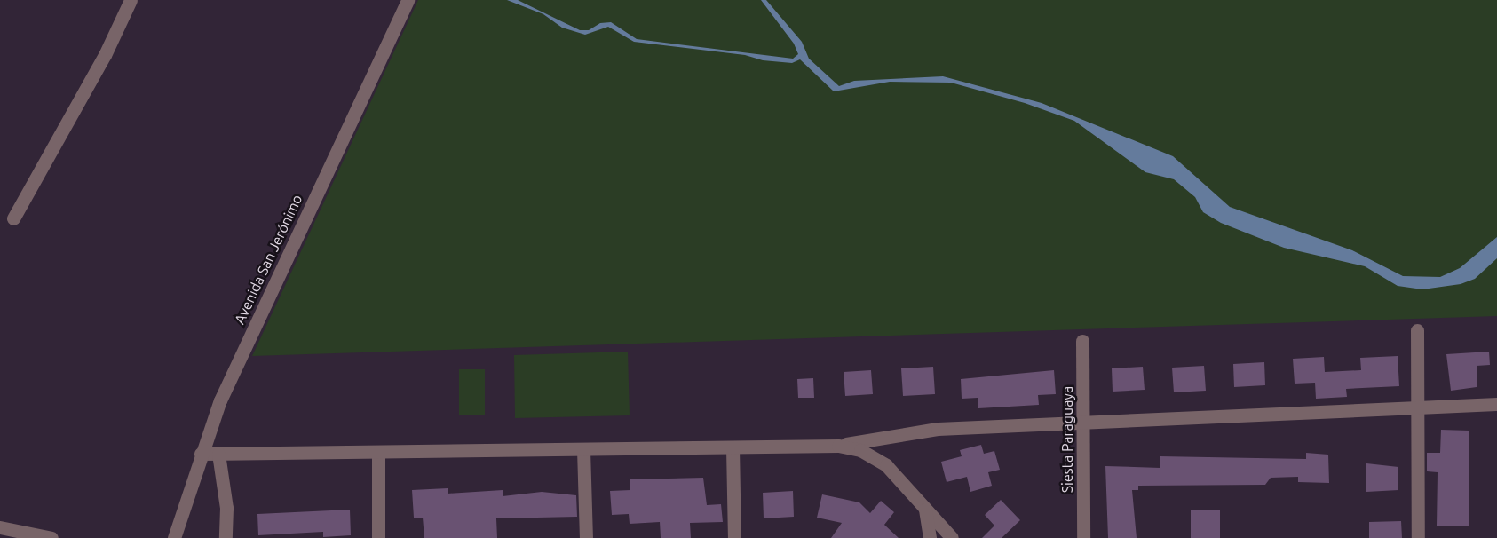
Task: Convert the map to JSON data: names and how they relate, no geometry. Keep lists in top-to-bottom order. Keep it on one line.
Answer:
{"streets":{"street":["Avenida San Jerónimo","Siesta Paraguaya"]}}
